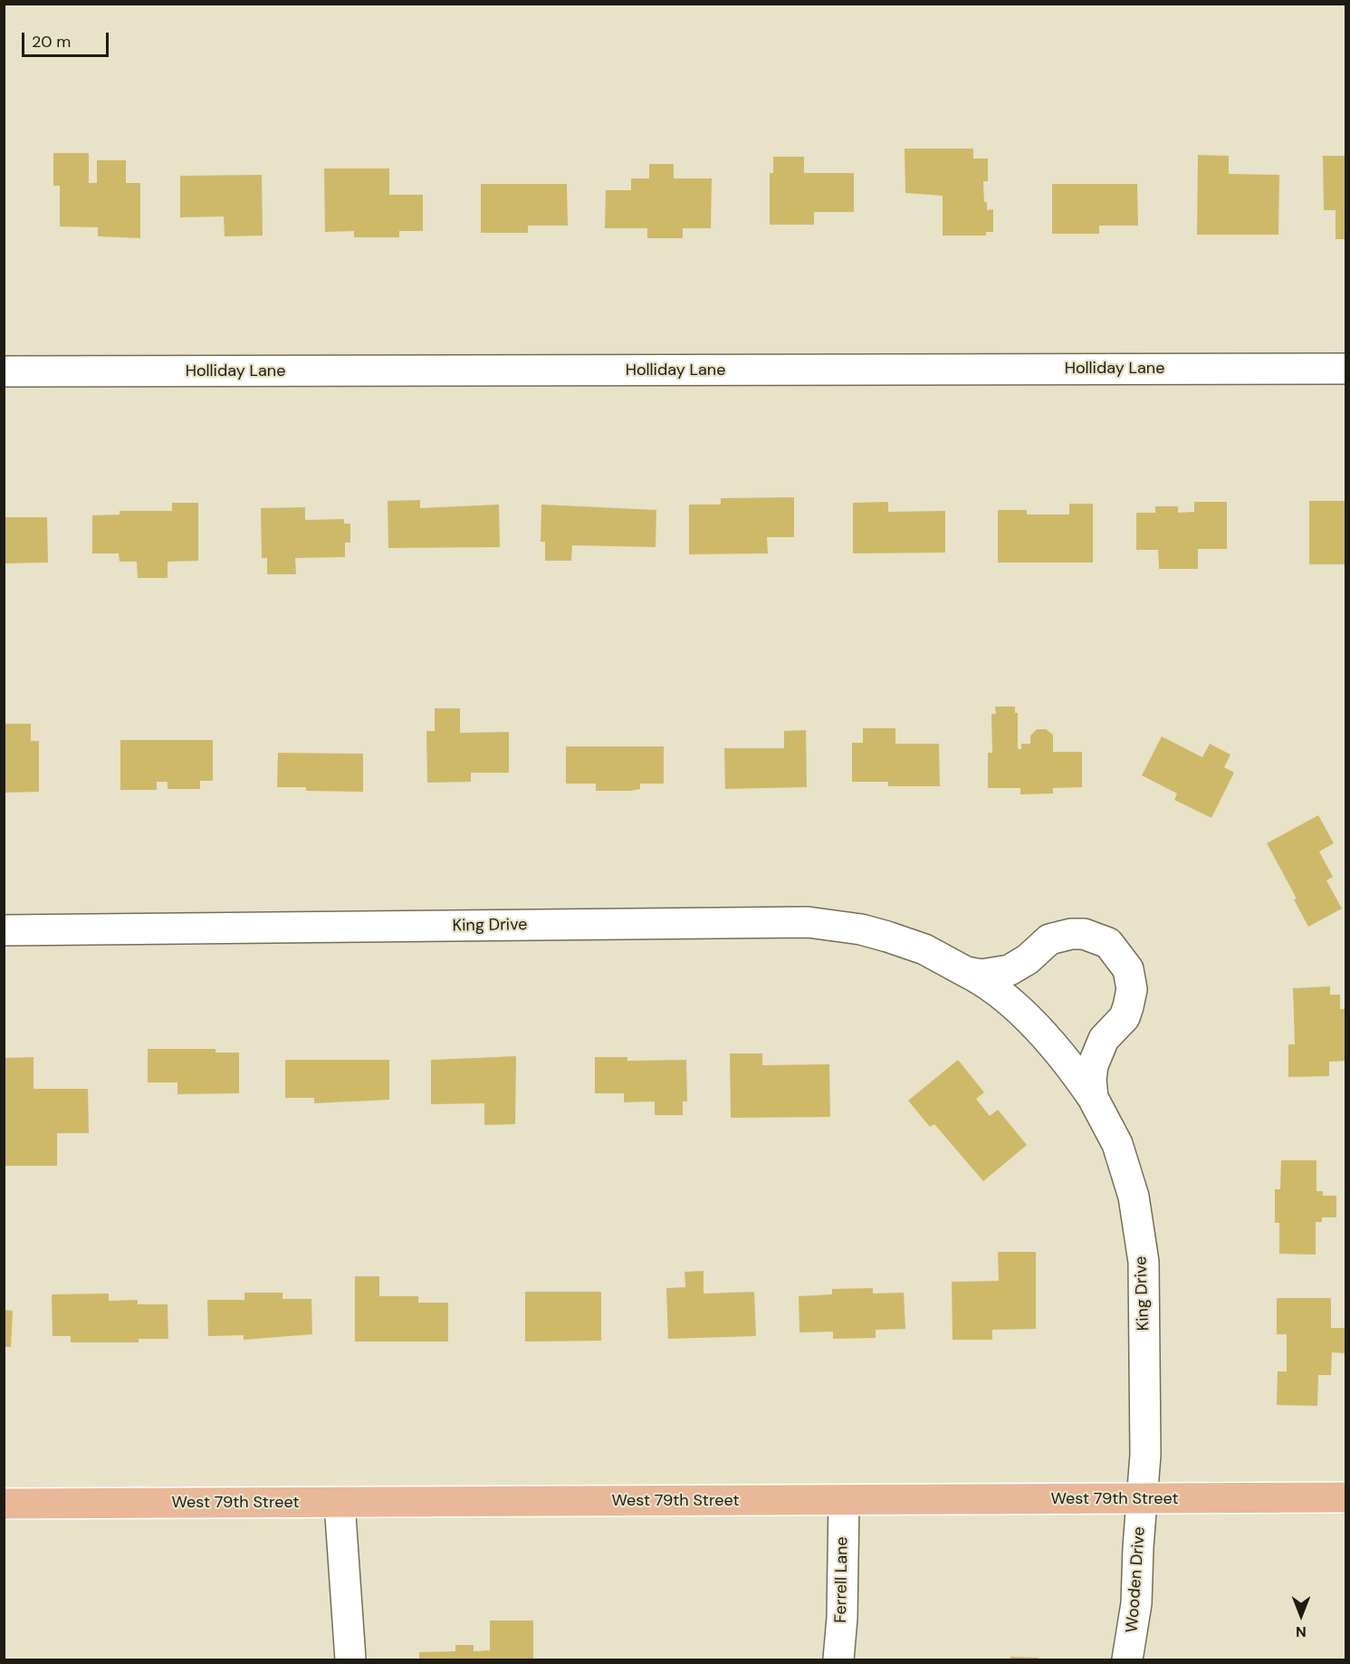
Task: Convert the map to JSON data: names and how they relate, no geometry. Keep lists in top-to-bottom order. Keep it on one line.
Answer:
{"streets":{"main road":["West 79th Street"],"street":["Holliday Lane","King Drive","Ferrell Lane","Wooden Drive"]},"crossings":[["King Drive","West 79th Street"],["King Drive","Wooden Drive"],["West 79th Street","Ferrell Lane"],["West 79th Street","Wooden Drive"]],"scale_bar":"20 m","north":"bottom"}
